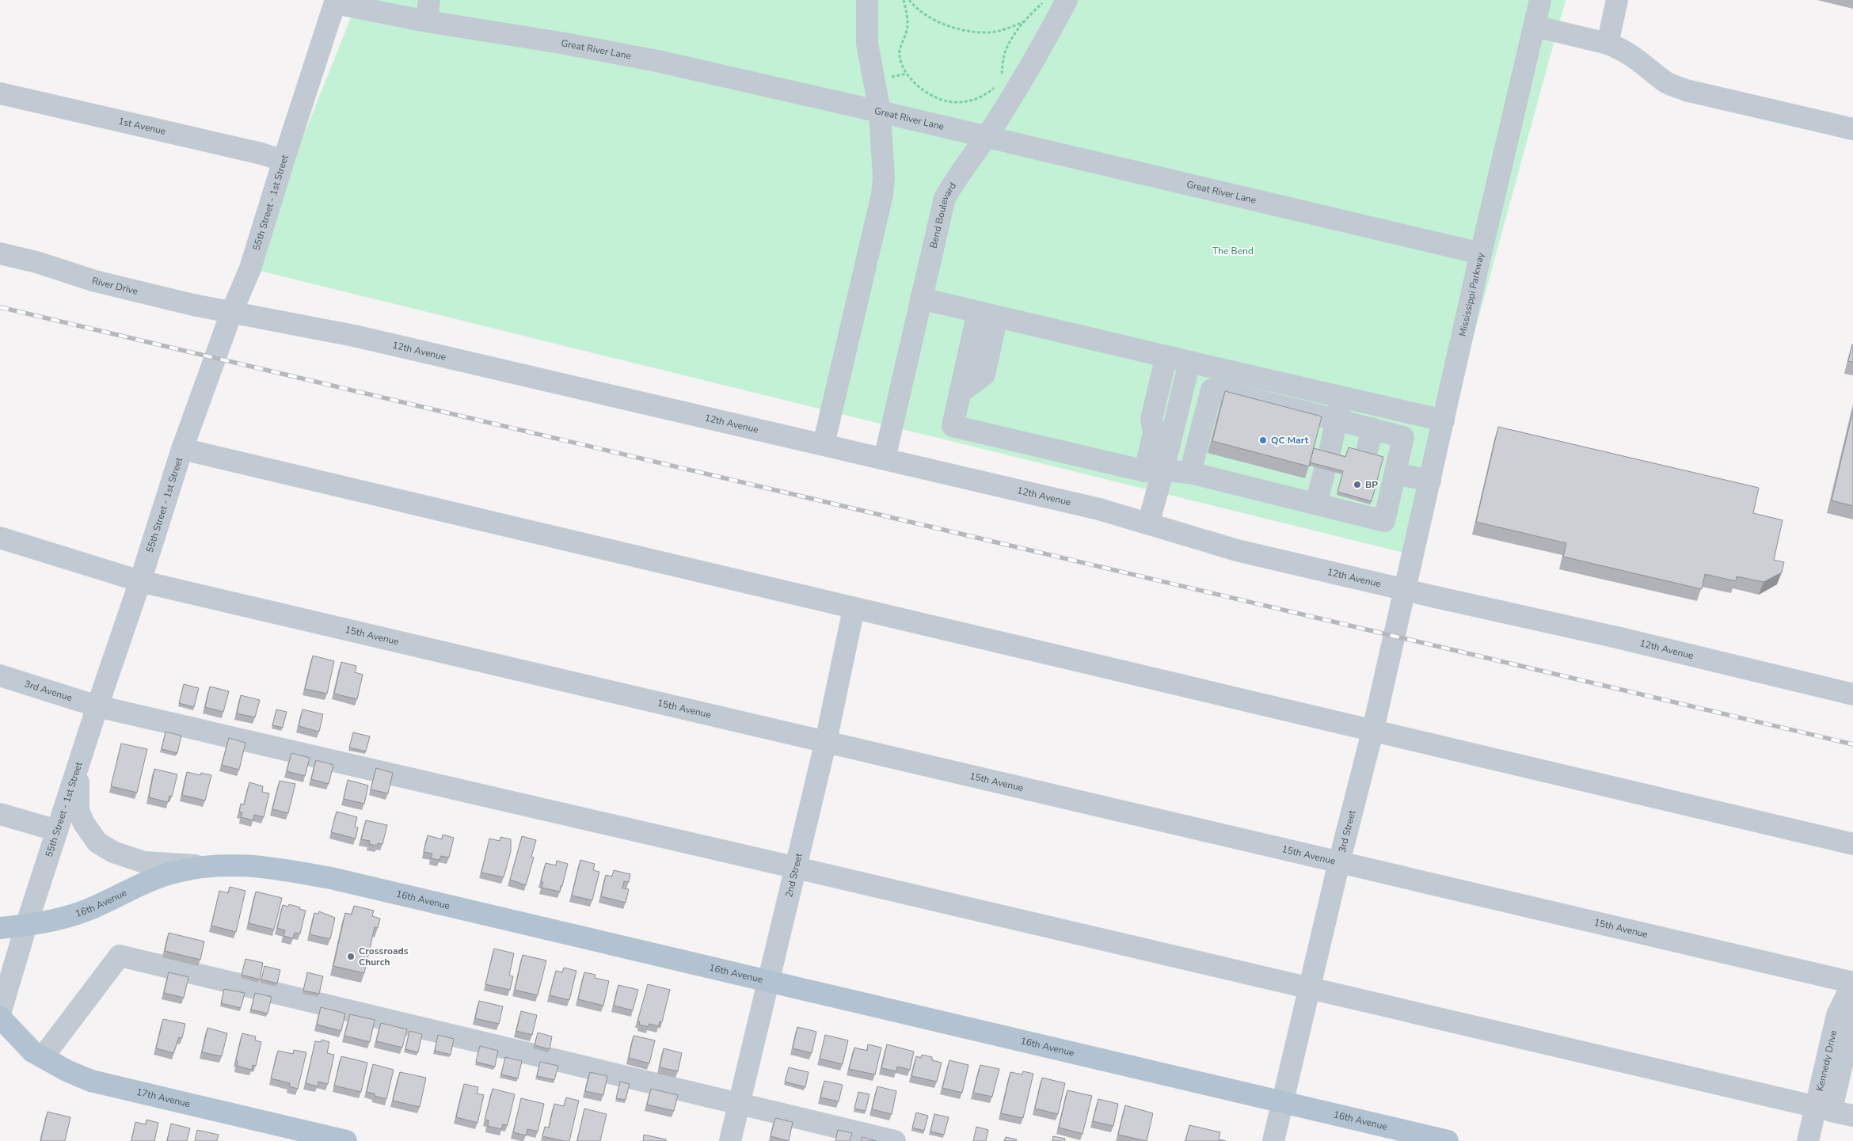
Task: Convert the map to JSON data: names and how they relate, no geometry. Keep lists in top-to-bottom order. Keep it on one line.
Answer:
{"streets":{"main road":["16th Avenue","17th Avenue"],"street":["Great River Lane","1st Avenue","55th Street - 1st Street","Bend Boulevard","River Drive","Mississippi Parkway","12th Avenue","15th Avenue","3rd Avenue","3rd Street","2nd Street","Kennedy Drive"]},"crossings":[["Great River Lane","55th Street - 1st Street"],["Great River Lane","Bend Boulevard"],["Great River Lane","Mississippi Parkway"],["1st Avenue","55th Street - 1st Street"],["55th Street - 1st Street","River Drive"],["55th Street - 1st Street","12th Avenue"],["55th Street - 1st Street","15th Avenue"],["55th Street - 1st Street","3rd Avenue"],["55th Street - 1st Street","16th Avenue"],["Bend Boulevard","12th Avenue"],["River Drive","12th Avenue"],["Mississippi Parkway","12th Avenue"],["Mississippi Parkway","3rd Street"],["12th Avenue","3rd Street"],["15th Avenue","3rd Street"],["15th Avenue","2nd Street"],["15th Avenue","Kennedy Drive"],["3rd Avenue","3rd Street"],["3rd Avenue","2nd Street"],["3rd Avenue","Kennedy Drive"],["3rd Street","16th Avenue"],["2nd Street","16th Avenue"]],"parks":["The Bend"],"places":["QC Mart","BP","Crossroads Church"]}
